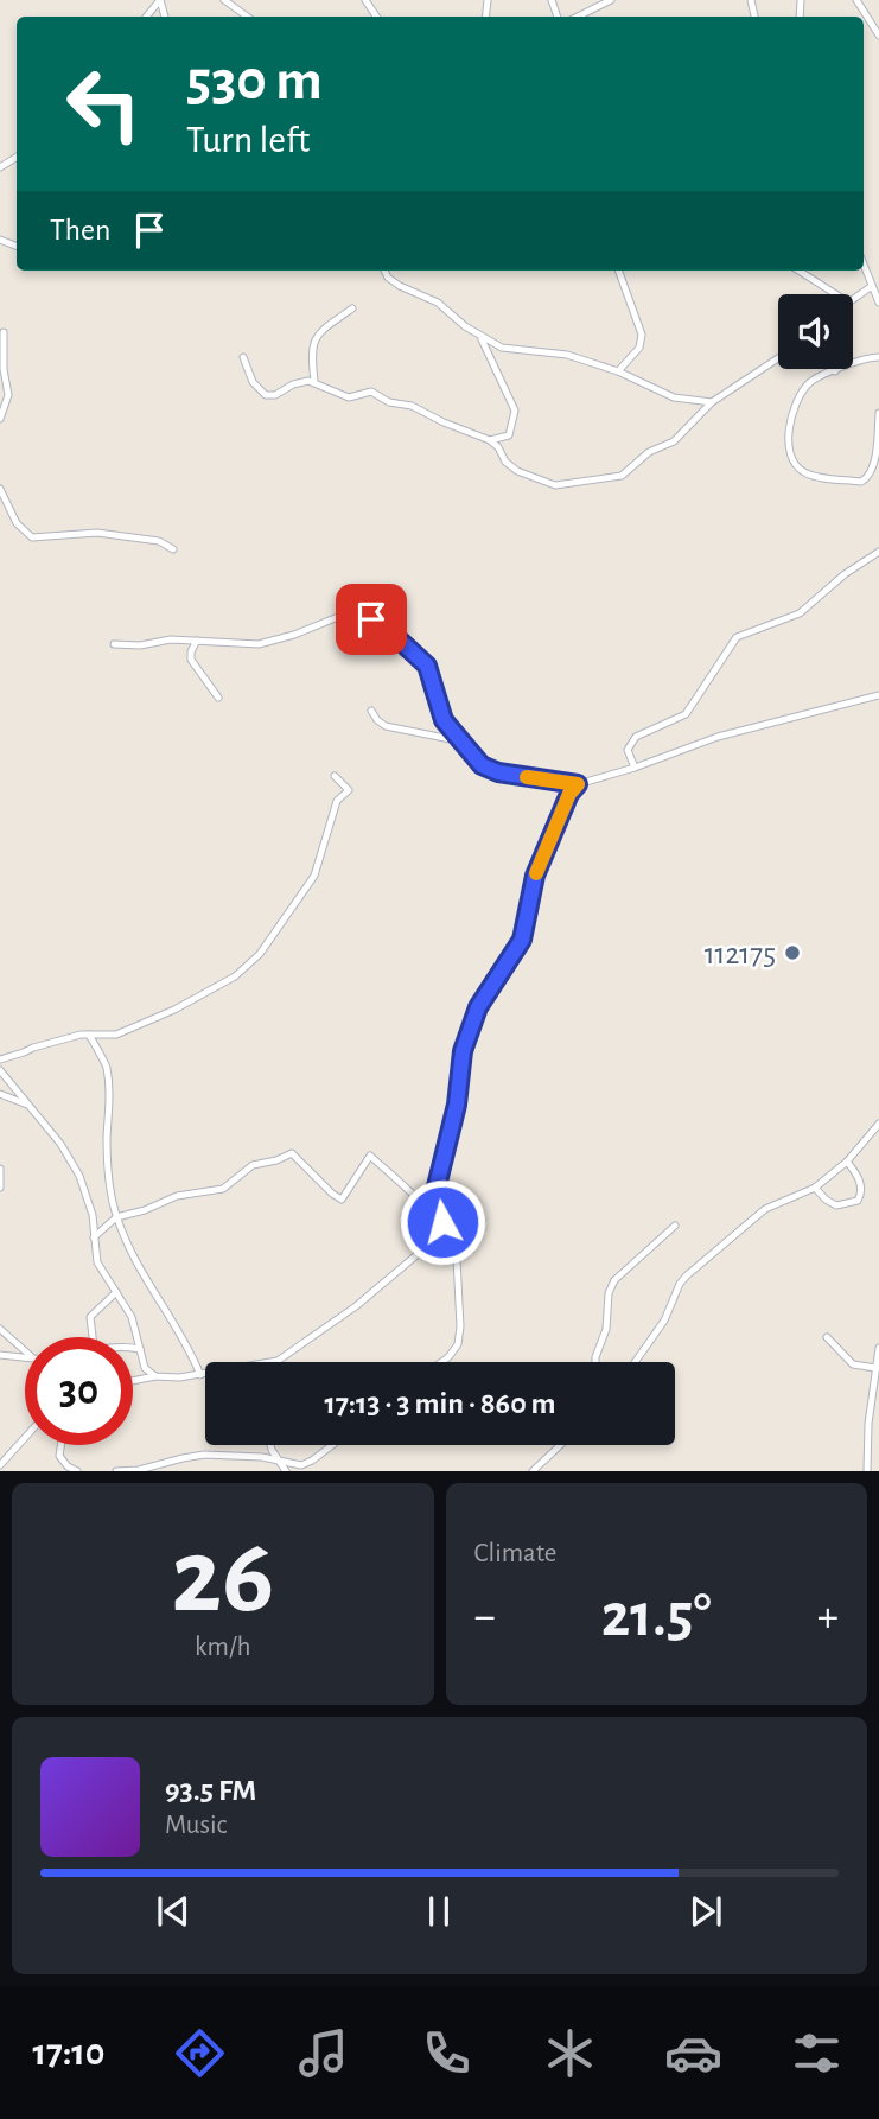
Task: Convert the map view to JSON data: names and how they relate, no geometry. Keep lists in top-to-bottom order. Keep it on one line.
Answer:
{"places":["112175"],"page":{"turn":["530 m","Turn left"],"then":"Then","limit":"30","trip":"17:13 · 3 min · 860 m","tile":[["26","km/h"],"Climate"],"heat":["−","21.5°","+"],"song":["93.5 FM","Music"],"tabs":"17:10"}}
